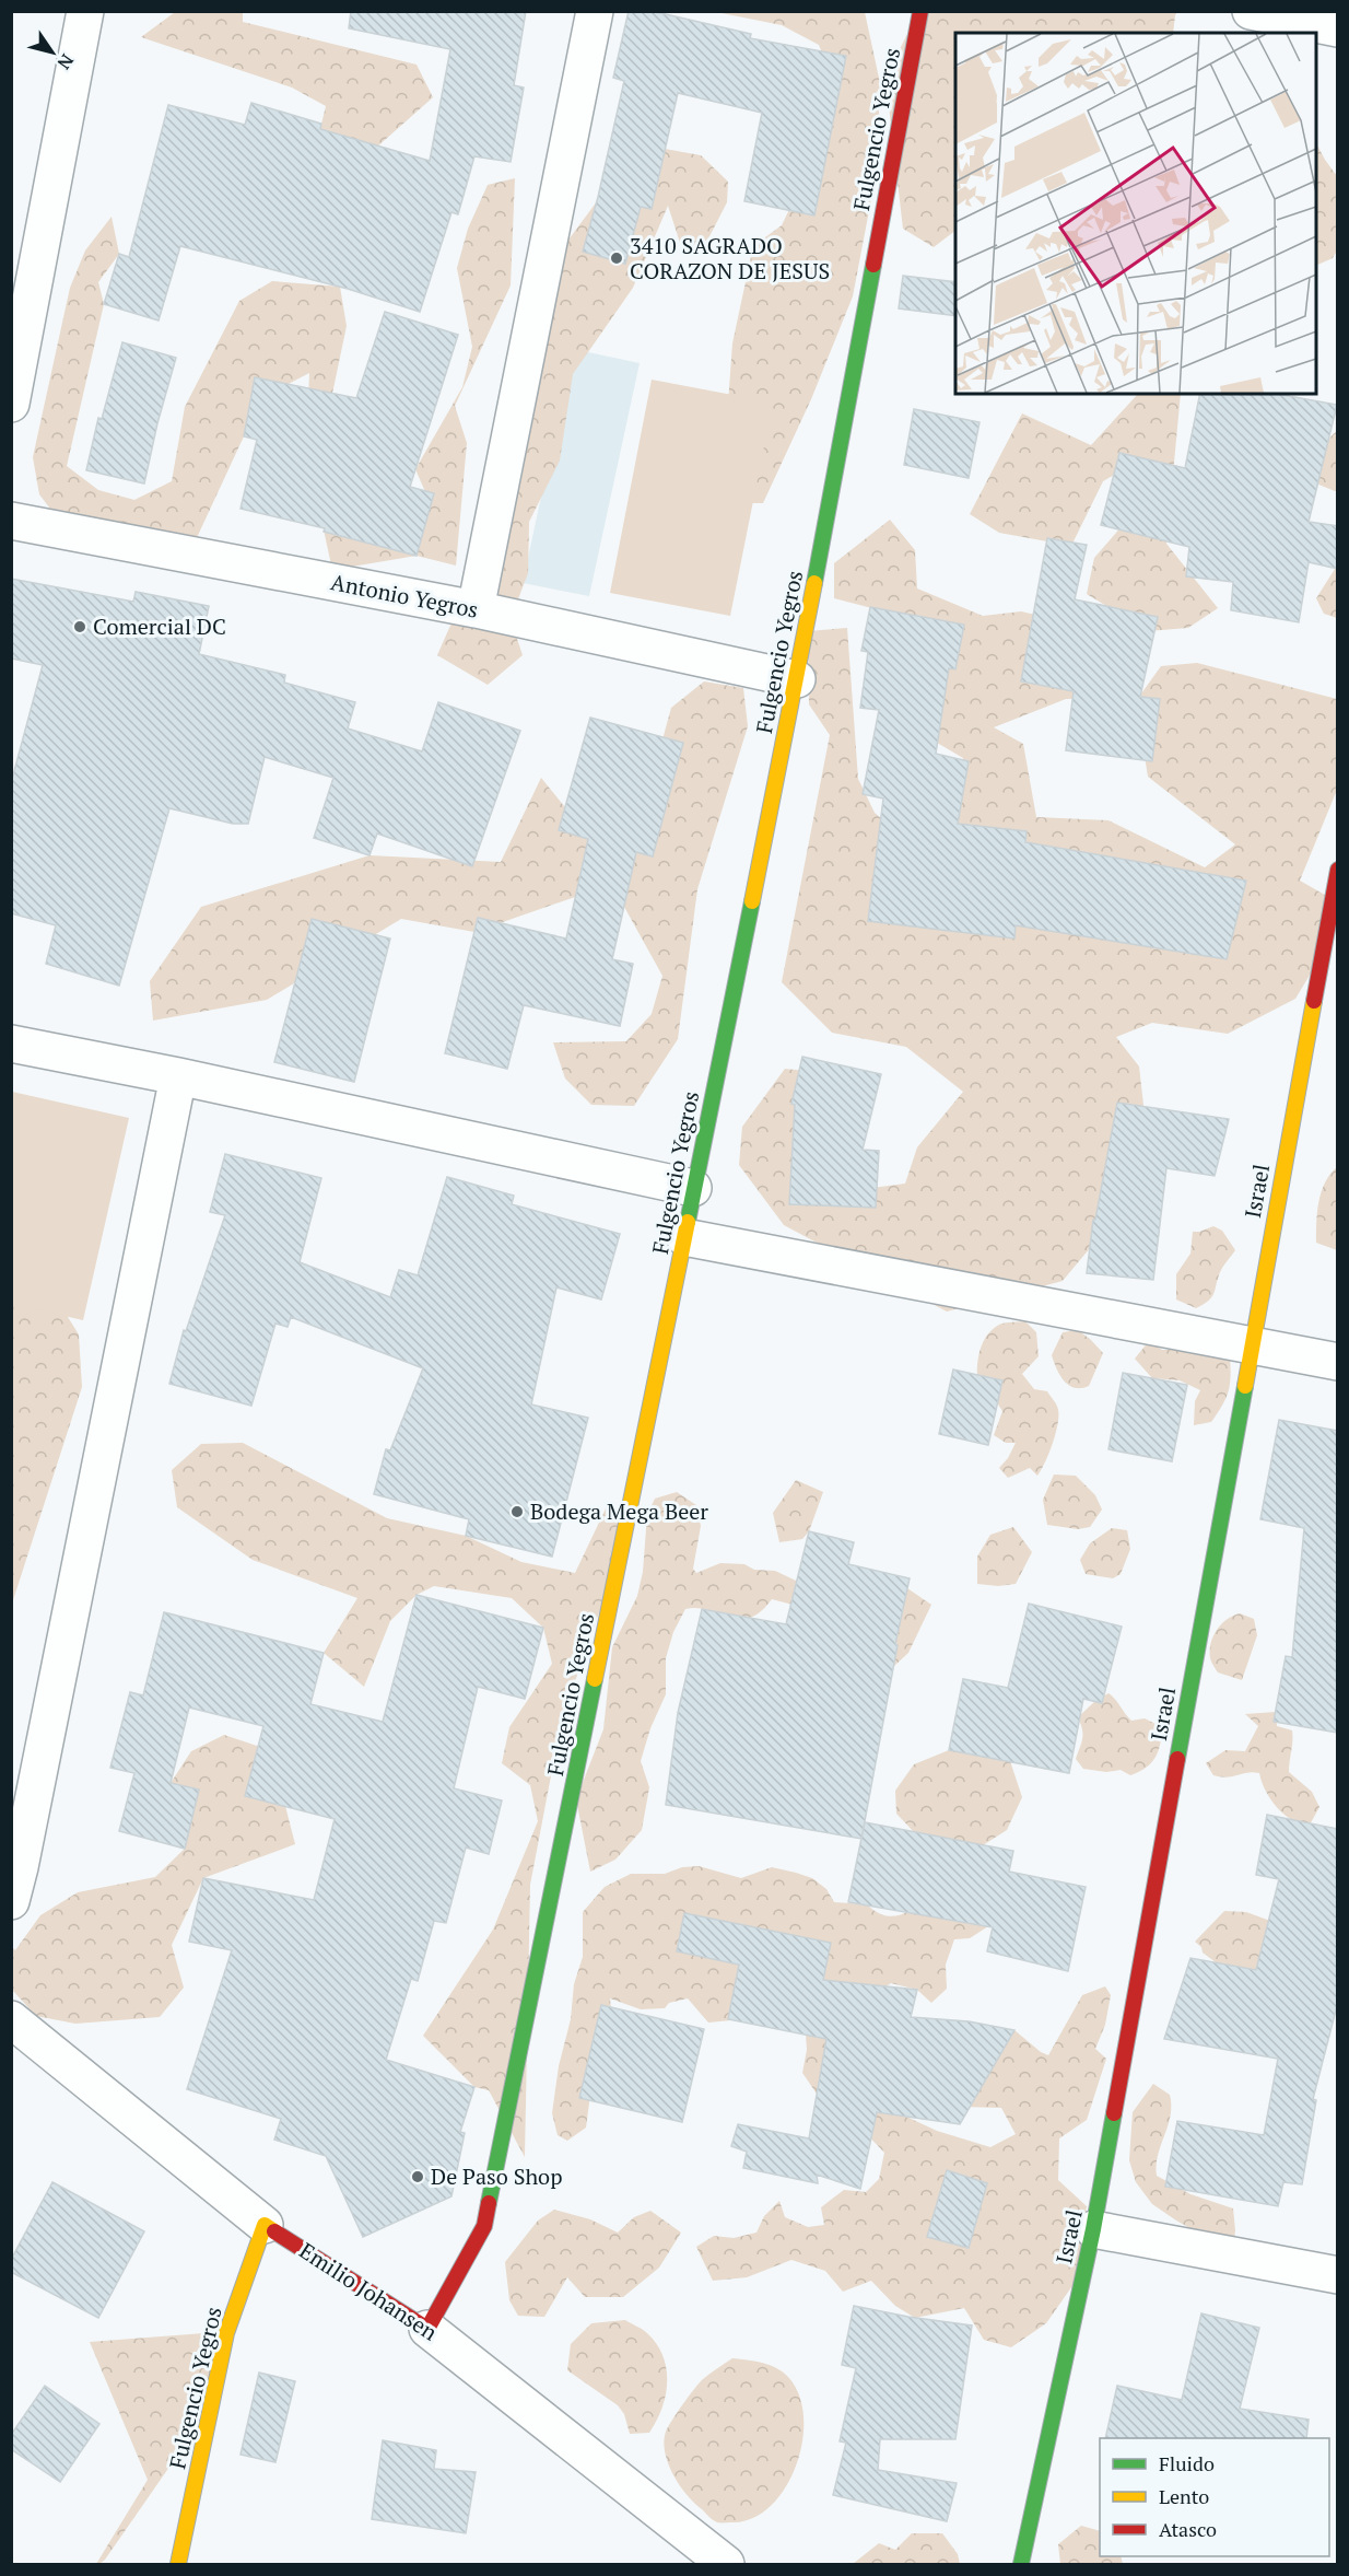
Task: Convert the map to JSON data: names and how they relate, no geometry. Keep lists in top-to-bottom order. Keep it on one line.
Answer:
{"streets":{"street":["Fulgencio Yegros","Antonio Yegros","Israel","Emilio Johansen"]},"crossings":[["Fulgencio Yegros","Antonio Yegros"],["Fulgencio Yegros","Emilio Johansen"]],"places":["3410 SAGRADO CORAZON DE JESUS","Comercial DC","Bodega Mega Beer","De Paso Shop"],"legend":["Fluido","Lento","Atasco"],"north":"bottom right"}
